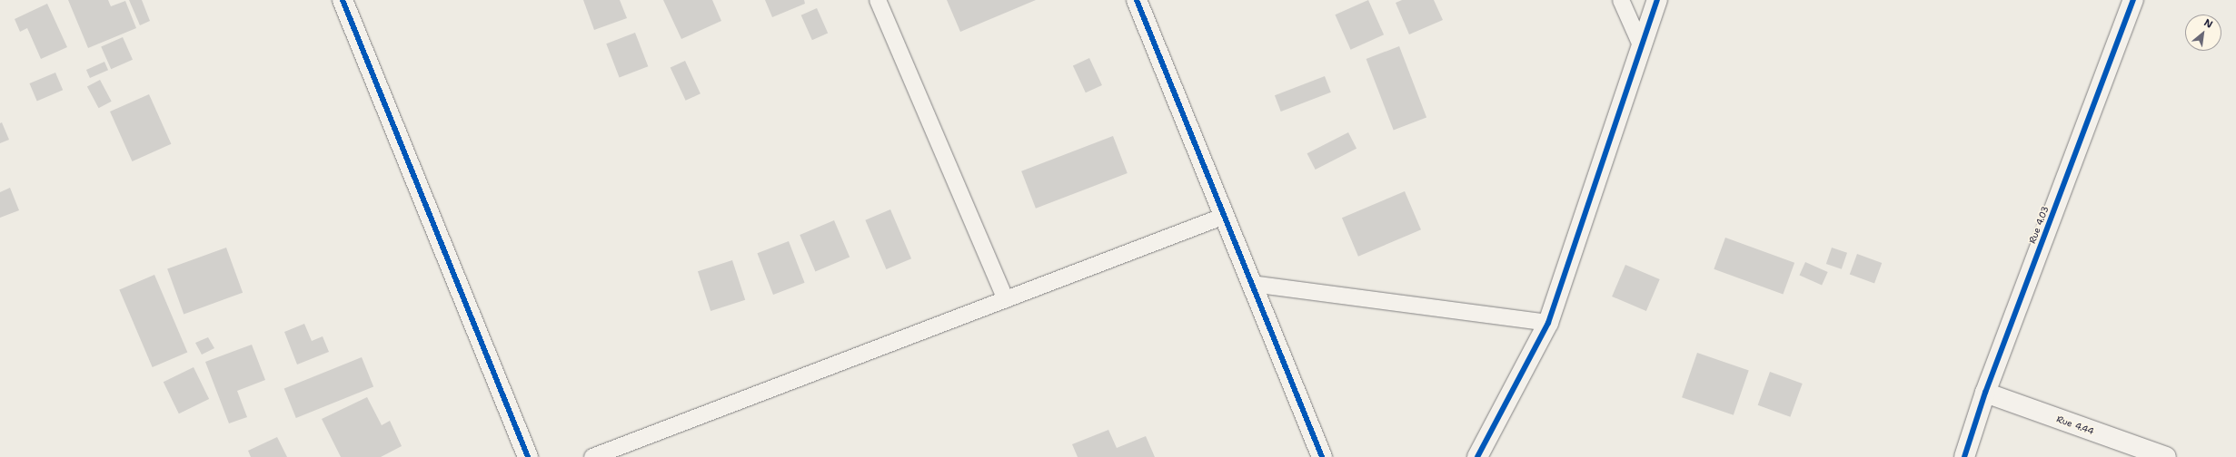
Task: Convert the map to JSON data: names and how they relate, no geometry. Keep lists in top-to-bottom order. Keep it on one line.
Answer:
{"streets":{"street":["Rue 4.03","Rue 4.44"]},"crossings":[["Rue 4.03","Rue 4.44"]],"north":"top right"}
